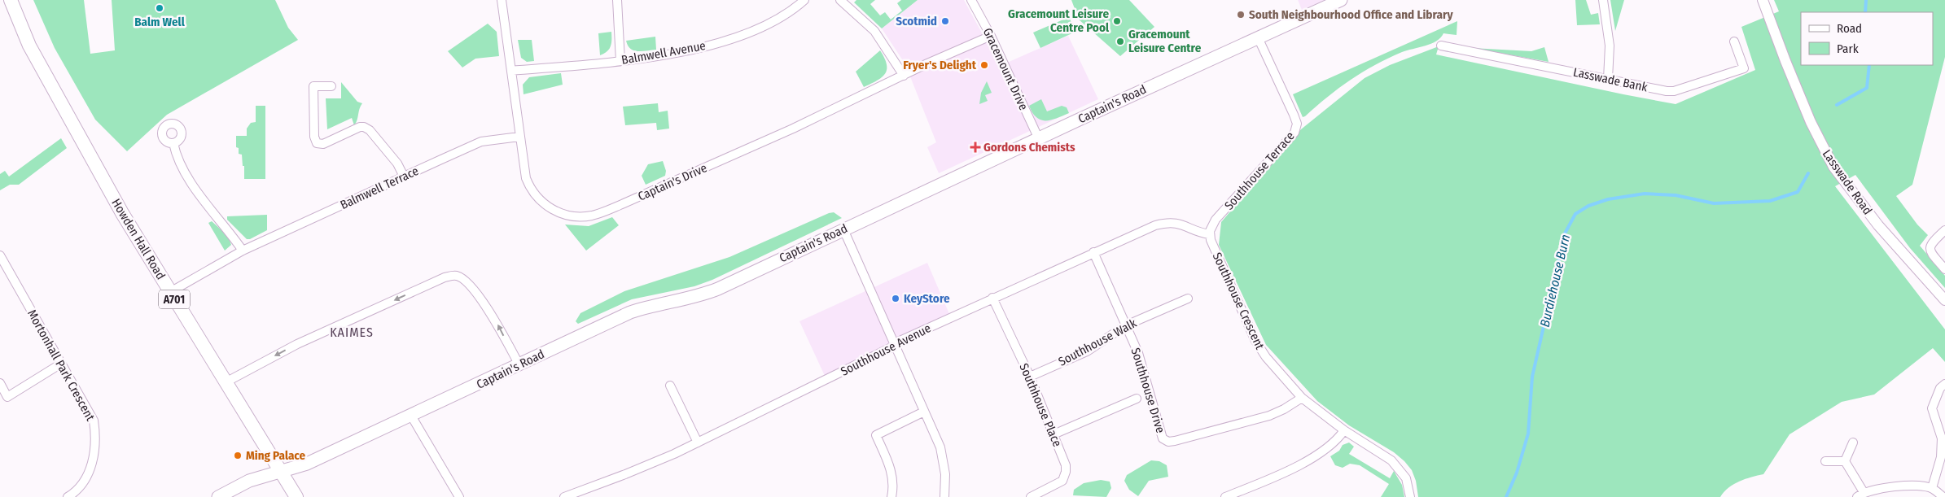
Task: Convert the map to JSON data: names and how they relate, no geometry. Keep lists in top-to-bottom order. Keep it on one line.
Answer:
{"streets":{"main road":["Captain's Road","Howden Hall Road","A701"],"street":["Balmwell Avenue","Gracemount Drive","Lasswade Bank","Southhouse Terrace","Captain's Drive","Lasswade Road","Balmwell Terrace","Southhouse Crescent","Southhouse Walk","Southhouse Avenue","Mortonhall Park Crescent","Southhouse Drive","Southhouse Place"]},"crossings":[["Balmwell Avenue","Captain's Drive"],["Gracemount Drive","Captain's Road"],["Gracemount Drive","Captain's Drive"],["Captain's Road","Southhouse Terrace"],["Captain's Road","Howden Hall Road"],["Captain's Road","A701"],["Southhouse Terrace","Southhouse Crescent"],["Southhouse Terrace","Southhouse Avenue"],["Captain's Drive","Balmwell Terrace"],["Balmwell Terrace","Howden Hall Road"],["Howden Hall Road","A701"],["Southhouse Crescent","Southhouse Avenue"],["Southhouse Crescent","Southhouse Drive"],["Southhouse Walk","Southhouse Drive"],["Southhouse Walk","Southhouse Place"],["Southhouse Avenue","Southhouse Drive"],["Southhouse Avenue","Southhouse Place"]],"districts":["KAIMES"],"water":["Burdiehouse Burn"],"places":{"other":["Balm Well","South Neighbourhood Office and Library","Scotmid","Gracemount Leisure Centre Pool","Gracemount Leisure Centre","Fryer's Delight","KeyStore","Ming Palace"],"health":["Gordons Chemists"]},"legend":["Road","Park"]}
